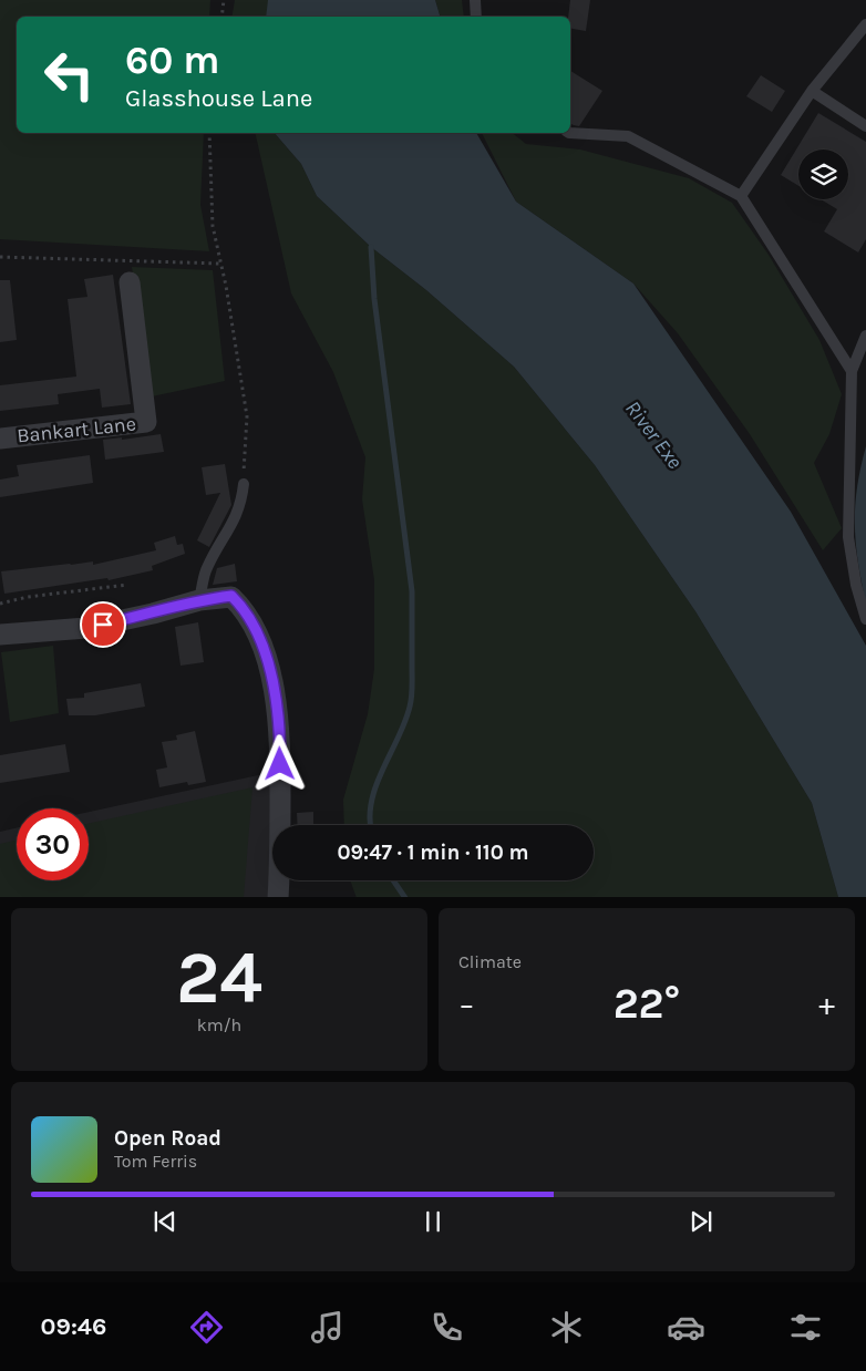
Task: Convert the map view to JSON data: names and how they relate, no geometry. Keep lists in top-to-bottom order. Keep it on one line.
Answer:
{"streets":{"street":["Bankart Lane"]},"water":["River Exe"],"page":{"turn":["60 m","Glasshouse Lane"],"limit":"30","trip":"09:47 · 1 min · 110 m","tile":[["24","km/h"],"Climate"],"heat":["−","22°","+"],"song":["Open Road","Tom Ferris"],"tabs":"09:46"}}
